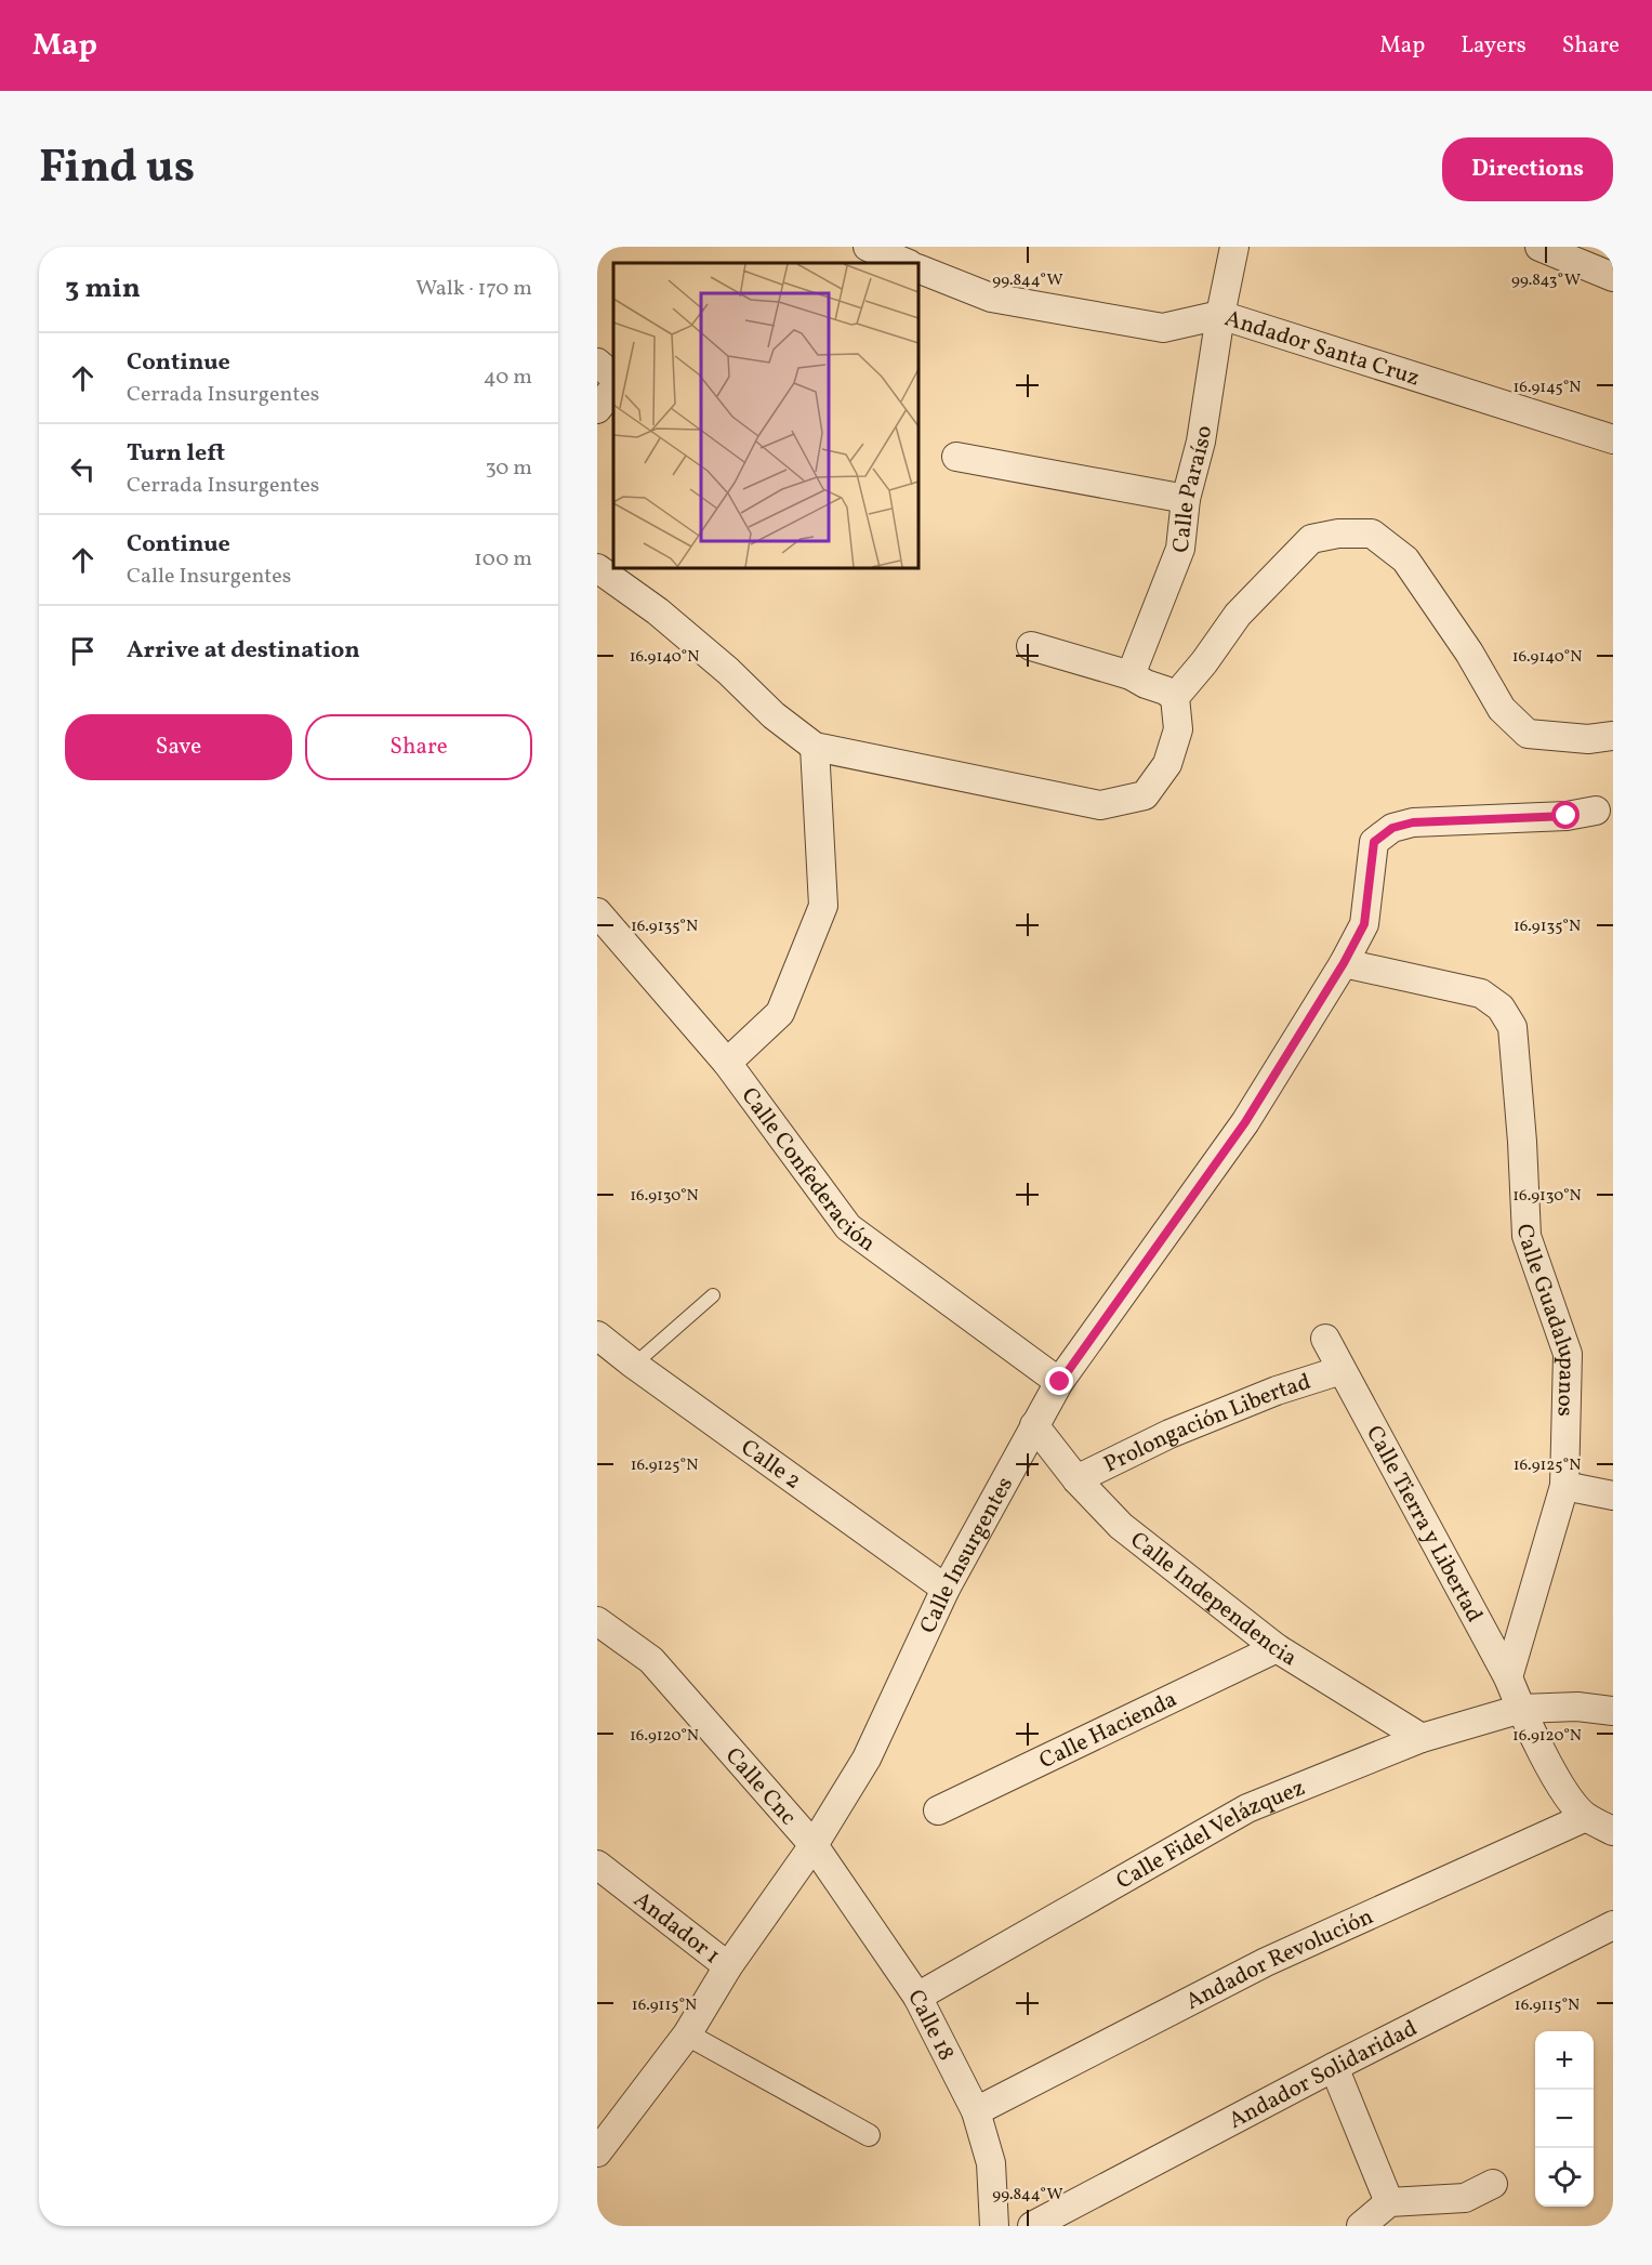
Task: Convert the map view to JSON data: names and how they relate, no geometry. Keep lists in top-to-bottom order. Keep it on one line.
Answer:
{"streets":{"street":["Andador Santa Cruz","Calle Paraíso","Calle Confederación","Calle Guadalupanos","Prolongación Libertad","Calle 2","Calle Tierra y Libertad","Calle Insurgentes","Calle Independencia","Calle Hacienda","Calle Cnc","Calle Fidel Velázquez","Andador 1","Andador Revolución","Calle 18","Andador Solidaridad"]},"crossings":[["Andador Santa Cruz","Calle Paraíso"],["Calle Confederación","Calle Insurgentes"],["Calle Guadalupanos","Calle Tierra y Libertad"],["Calle Guadalupanos","Calle Insurgentes"],["Prolongación Libertad","Calle Tierra y Libertad"],["Prolongación Libertad","Calle Independencia"],["Calle 2","Calle Insurgentes"],["Calle Tierra y Libertad","Calle Fidel Velázquez"],["Calle Tierra y Libertad","Andador Revolución"],["Calle Insurgentes","Calle Independencia"],["Calle Insurgentes","Calle Cnc"],["Calle Insurgentes","Andador 1"],["Calle Insurgentes","Calle 18"],["Calle Independencia","Calle Hacienda"],["Calle Independencia","Calle Fidel Velázquez"],["Calle Cnc","Calle 18"],["Calle Fidel Velázquez","Calle 18"],["Andador Revolución","Calle 18"]],"page":{"header":"Map","nav":["Map","Layers","Share"],"title":"Find us","buttons":["Directions",["Save","Share"]],"heading":["3 min","Walk · 170 m"],"list":[["Continue","Cerrada Insurgentes","40 m"],["Turn left","Cerrada Insurgentes","30 m"],["Continue","Calle Insurgentes","100 m"],"Arrive at destination"],"map_buttons":["+","−"]},"coordinates":["99.844°W","99.843°W","16.9145°N","16.9140°N","16.9135°N","16.9130°N","16.9125°N","16.9120°N","16.9115°N"]}
